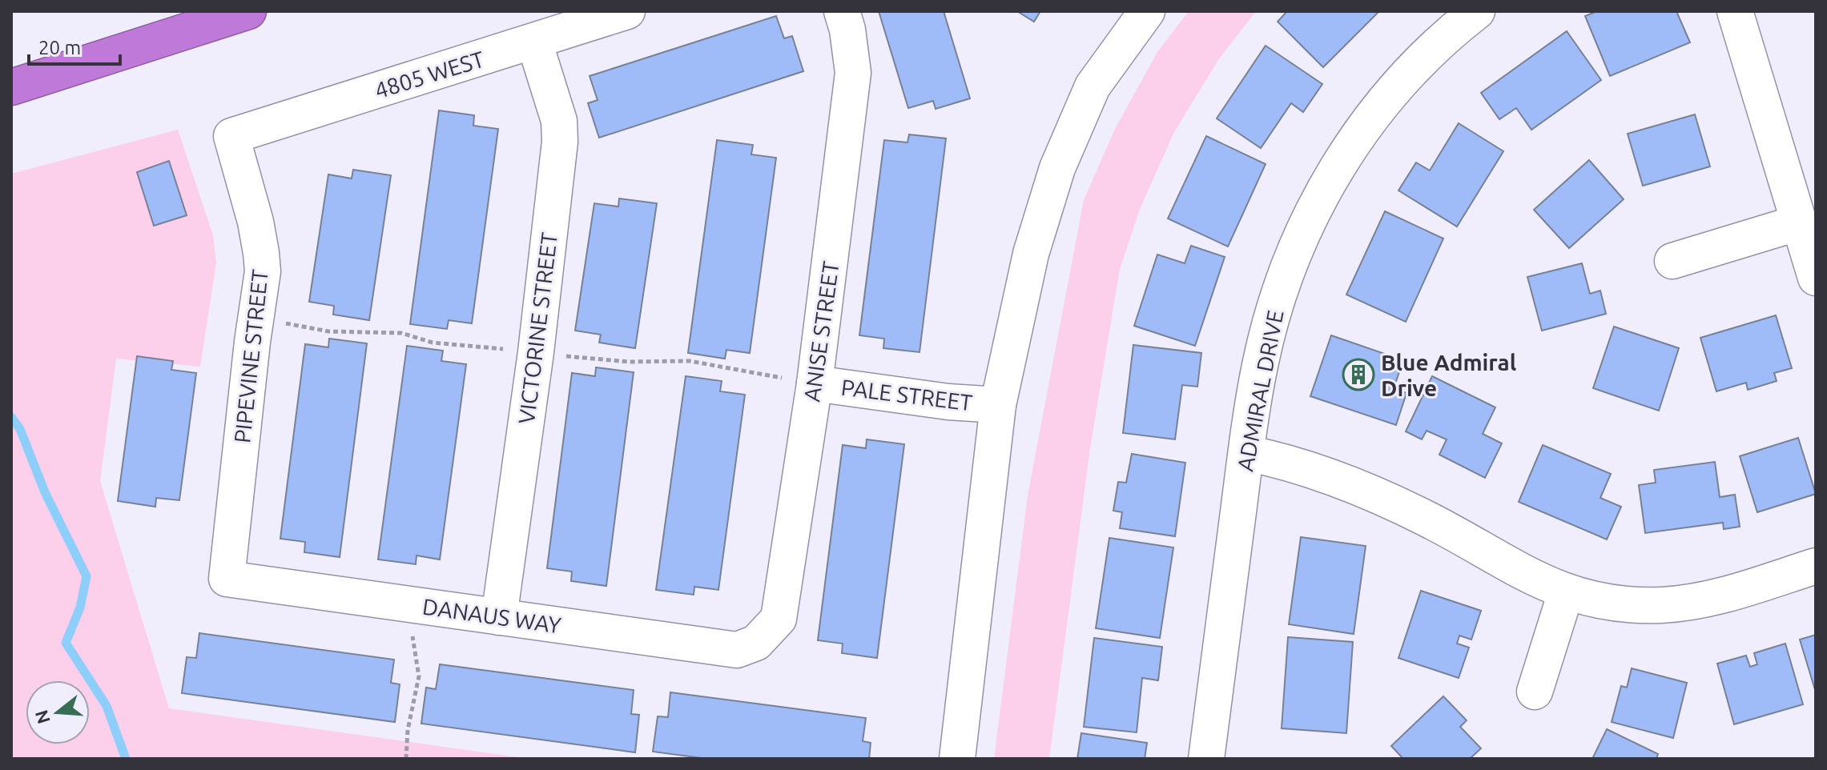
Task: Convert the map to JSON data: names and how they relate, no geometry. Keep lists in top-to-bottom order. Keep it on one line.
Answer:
{"streets":{"street":["4805 WEST","VICTORINE STREET","ANISE STREET","PIPEVINE STREET","ADMIRAL DRIVE","PALE STREET","DANAUS WAY"]},"crossings":[["4805 WEST","VICTORINE STREET"],["4805 WEST","PIPEVINE STREET"],["VICTORINE STREET","DANAUS WAY"],["ANISE STREET","PALE STREET"],["ANISE STREET","DANAUS WAY"],["PIPEVINE STREET","DANAUS WAY"]],"places":{"building":["Blue Admiral Drive"]},"scale_bar":"20 m","north":"left"}
